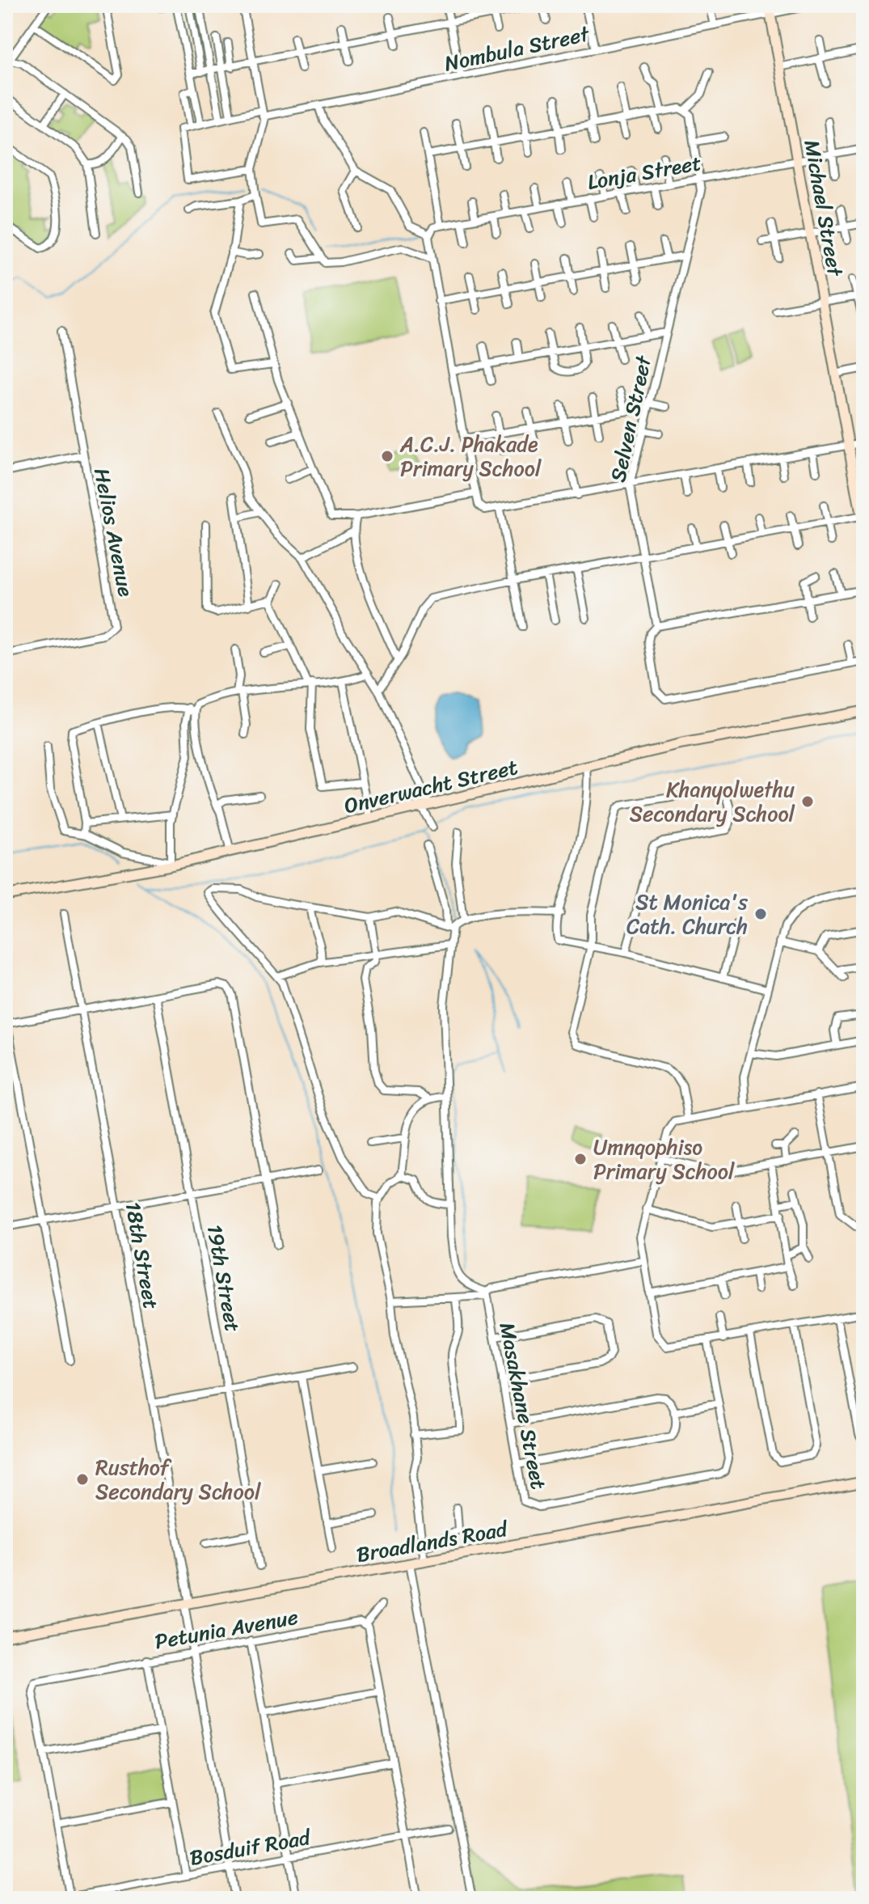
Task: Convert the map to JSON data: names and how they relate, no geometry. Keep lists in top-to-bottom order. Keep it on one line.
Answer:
{"streets":{"street":["Nombula Street","Lonja Street","Michael Street","Selven Street","Helios Avenue","Onverwacht Street","18th Street","19th Street","Masakhane Street","Broadlands Road","Petunia Avenue","Bosduif Road"]},"crossings":[["Nombula Street","Michael Street"],["Lonja Street","Michael Street"],["Lonja Street","Selven Street"],["18th Street","Broadlands Road"],["18th Street","Petunia Avenue"],["18th Street","Bosduif Road"],["Petunia Avenue","Bosduif Road"]],"places":["A.C.J. Phakade Primary School","Khanyolwethu Secondary School","St Monica's Cath. Church","Umnqophiso Primary School","Rusthof Secondary School"]}
